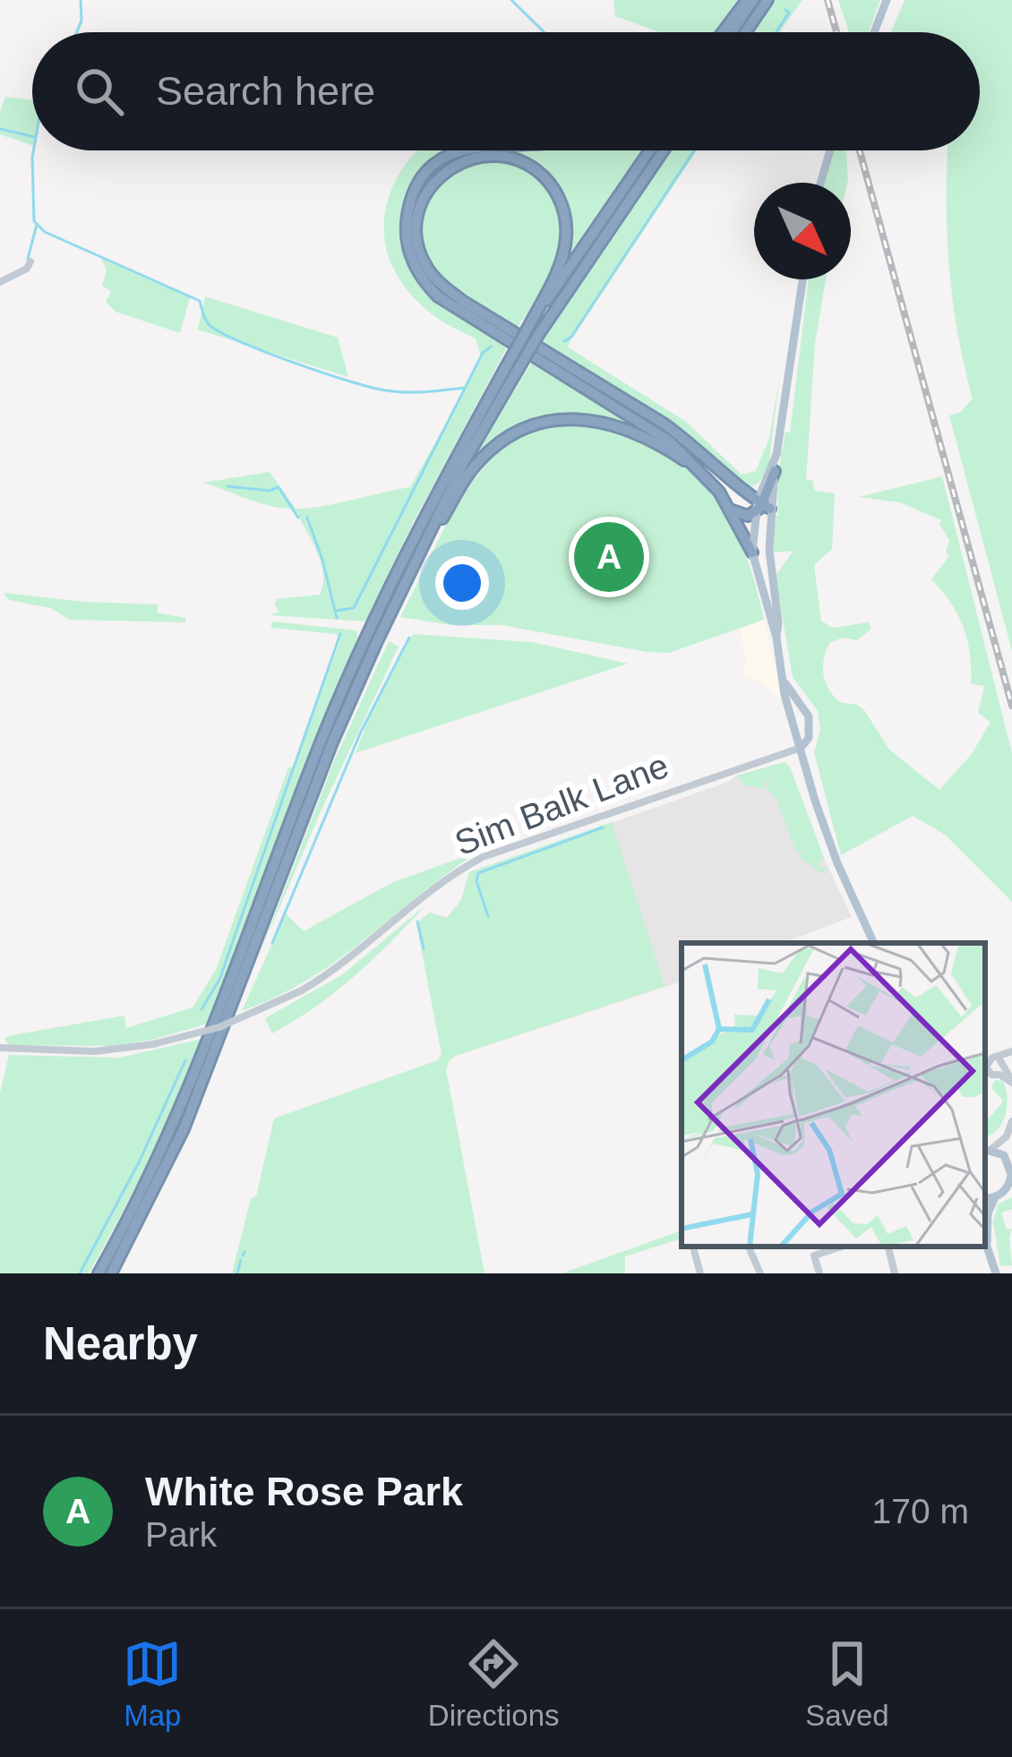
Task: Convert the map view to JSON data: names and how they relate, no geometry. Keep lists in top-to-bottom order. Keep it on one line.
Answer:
{"streets":{"street":["Sim Balk Lane"]},"north":"bottom right","page":{"search":"Search here","pins":"A","heading":"Nearby","list":[{"mark":"A","name":"White Rose Park","note":"Park","value":"170 m"}],"nav":["Map","Directions","Saved"]}}
